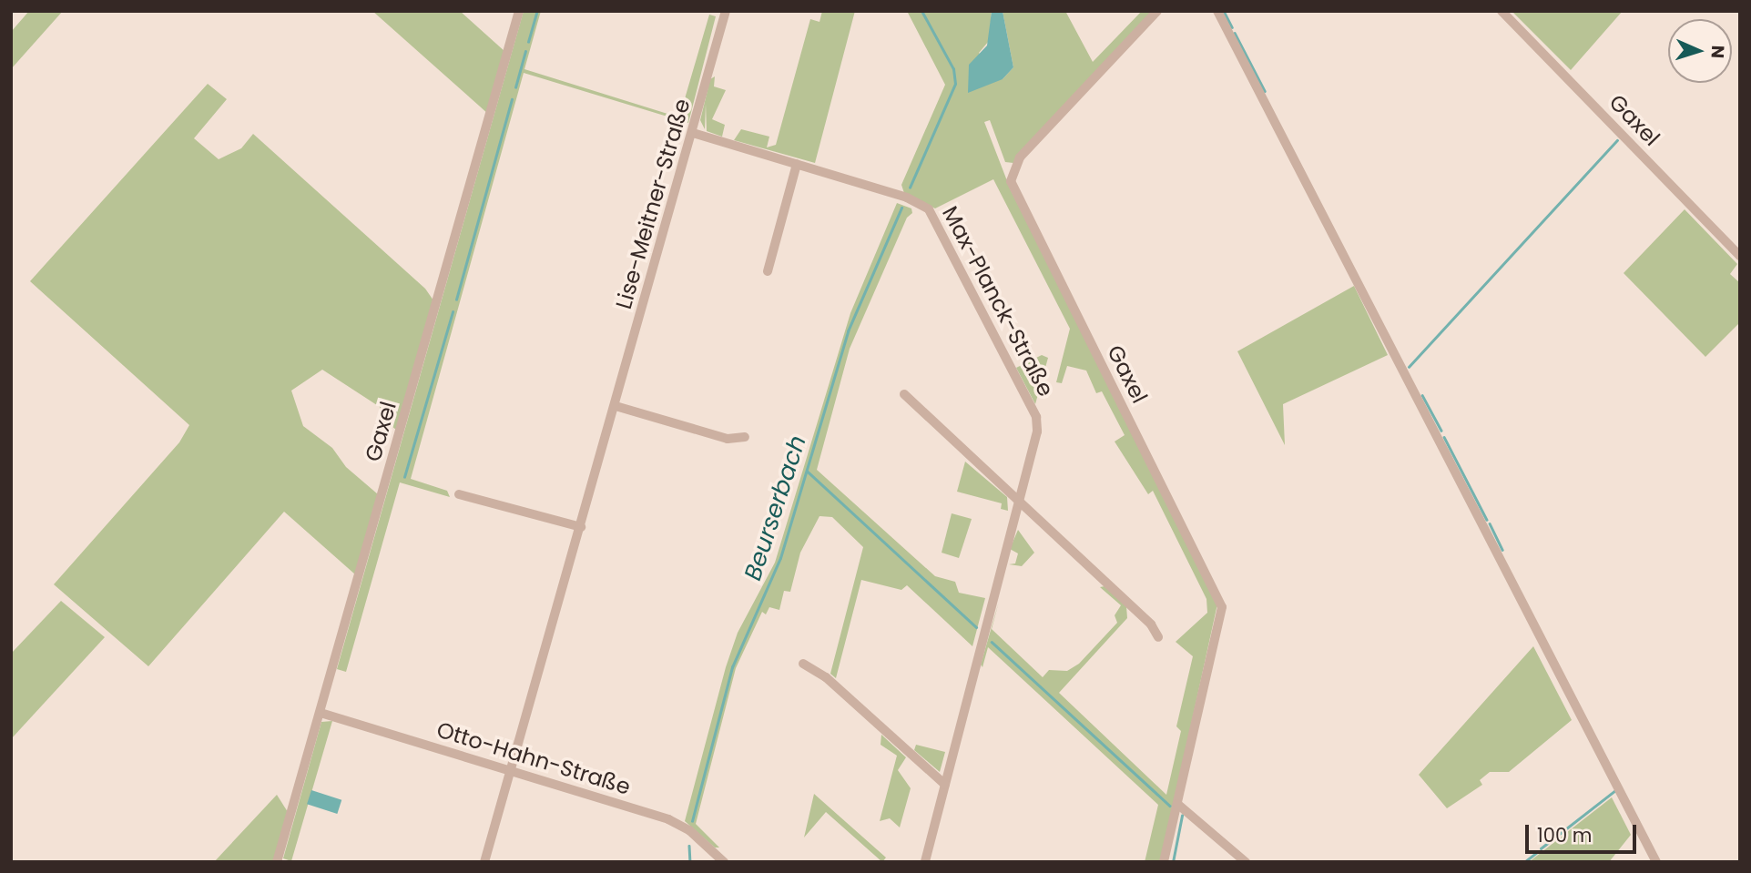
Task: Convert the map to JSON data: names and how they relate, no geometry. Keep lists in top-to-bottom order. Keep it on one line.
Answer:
{"streets":{"street":["Gaxel","Lise-Meitner-Straße","Max-Planck-Straße","Otto-Hahn-Straße"]},"crossings":[["Gaxel","Otto-Hahn-Straße"],["Lise-Meitner-Straße","Max-Planck-Straße"],["Lise-Meitner-Straße","Otto-Hahn-Straße"]],"water":["Beurserbach"],"scale_bar":"100 m","north":"right"}
